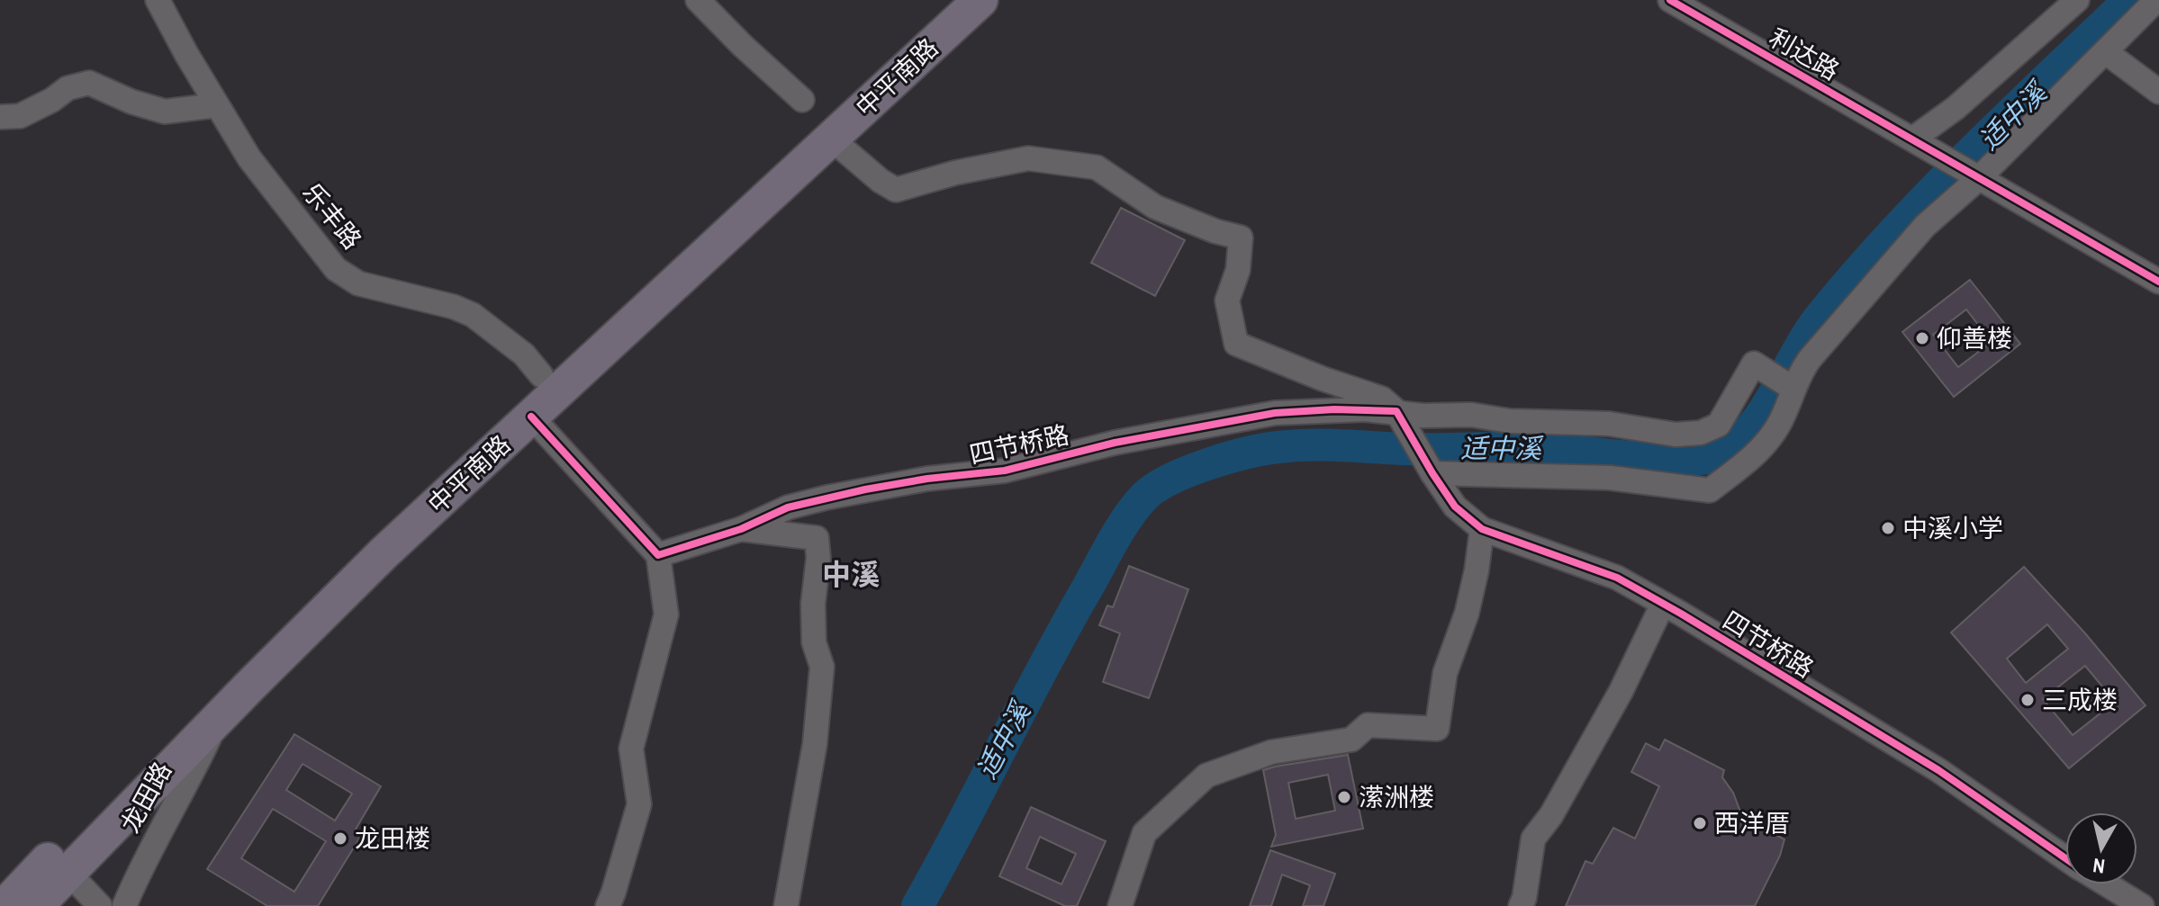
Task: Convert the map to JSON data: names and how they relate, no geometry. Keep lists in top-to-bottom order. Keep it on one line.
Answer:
{"streets":{"highway":["中平南路"],"street":["利达路","乐丰路","四节桥路","龙田路"]},"crossings":[["中平南路","龙田路"]],"districts":["中溪"],"water":["适中溪"],"places":["仰善楼","中溪小学","三成楼","潆洲楼","西洋厝","龙田楼"],"north":"bottom"}
